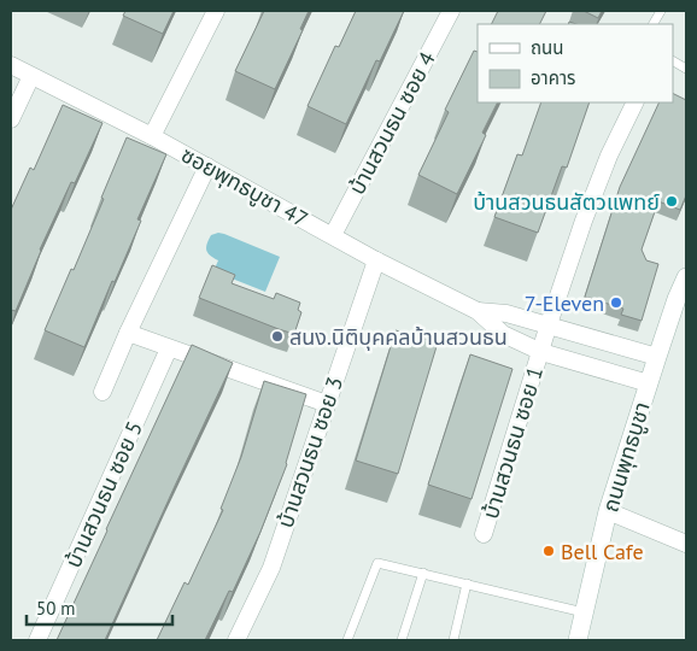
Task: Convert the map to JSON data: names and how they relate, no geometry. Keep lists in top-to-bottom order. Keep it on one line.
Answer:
{"streets":{"main road":["ถนนพุทธบูชา"],"street":["บ้านสวนธน ซอย 4","ซอยพุทธบูชา 47","บ้านสวนธน ซอย 1","บ้านสวนธน ซอย 3","บ้านสวนธน ซอย 5"]},"crossings":[["บ้านสวนธน ซอย 4","ซอยพุทธบูชา 47"],["ซอยพุทธบูชา 47","บ้านสวนธน ซอย 1"],["ซอยพุทธบูชา 47","บ้านสวนธน ซอย 3"],["ซอยพุทธบูชา 47","ถนนพุทธบูชา"]],"places":["บ้านสวนธนสัตวแพทย์","7-Eleven","สนง.นิติบุคคลบ้านสวนธน","Bell Cafe"],"legend":["ถนน","อาคาร"],"scale_bar":"50 m"}
